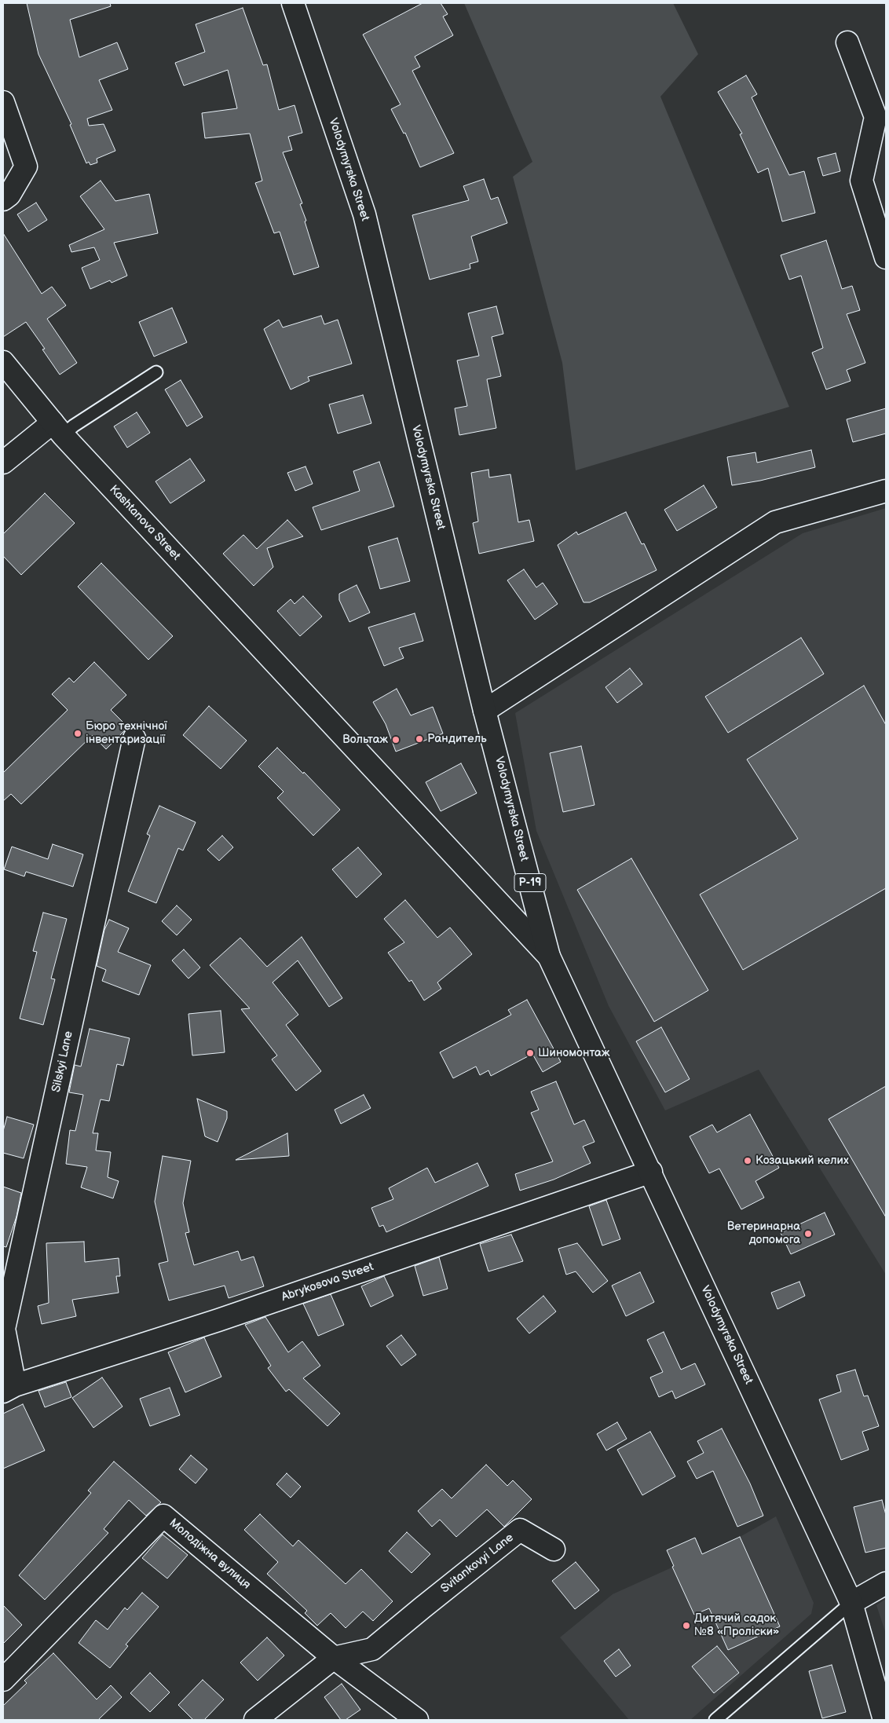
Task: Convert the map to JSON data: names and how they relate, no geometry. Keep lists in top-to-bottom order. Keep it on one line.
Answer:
{"streets":{"street":["Volodymyrska Street","Kashtanova Street","Р-19","Silskyi Lane","Abrykosova Street","Молодіжна вулиця","Svitankovyi Lane"]},"crossings":[["Volodymyrska Street","Kashtanova Street"],["Volodymyrska Street","Abrykosova Street"],["Silskyi Lane","Abrykosova Street"],["Молодіжна вулиця","Svitankovyi Lane"]],"places":["Бюро технічної інвентаризації","Рандитель","Вольтаж","Шиномонтаж","Козацький келих","Ветеринарна допомога","Дитячий садок №8 «Проліски»"]}
